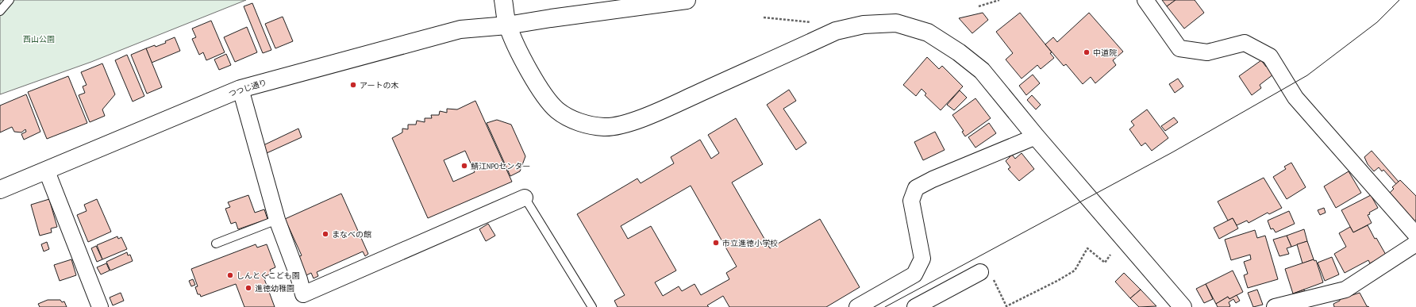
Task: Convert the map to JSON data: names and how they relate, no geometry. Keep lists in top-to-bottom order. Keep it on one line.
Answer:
{"streets":{"street":["つつじ通り"]},"parks":["西山公園"],"places":["中道院","アートの木","鯖江NPOセンター","まなべの館","市立進徳小学校","しんとくこども園","進徳幼稚園"]}
